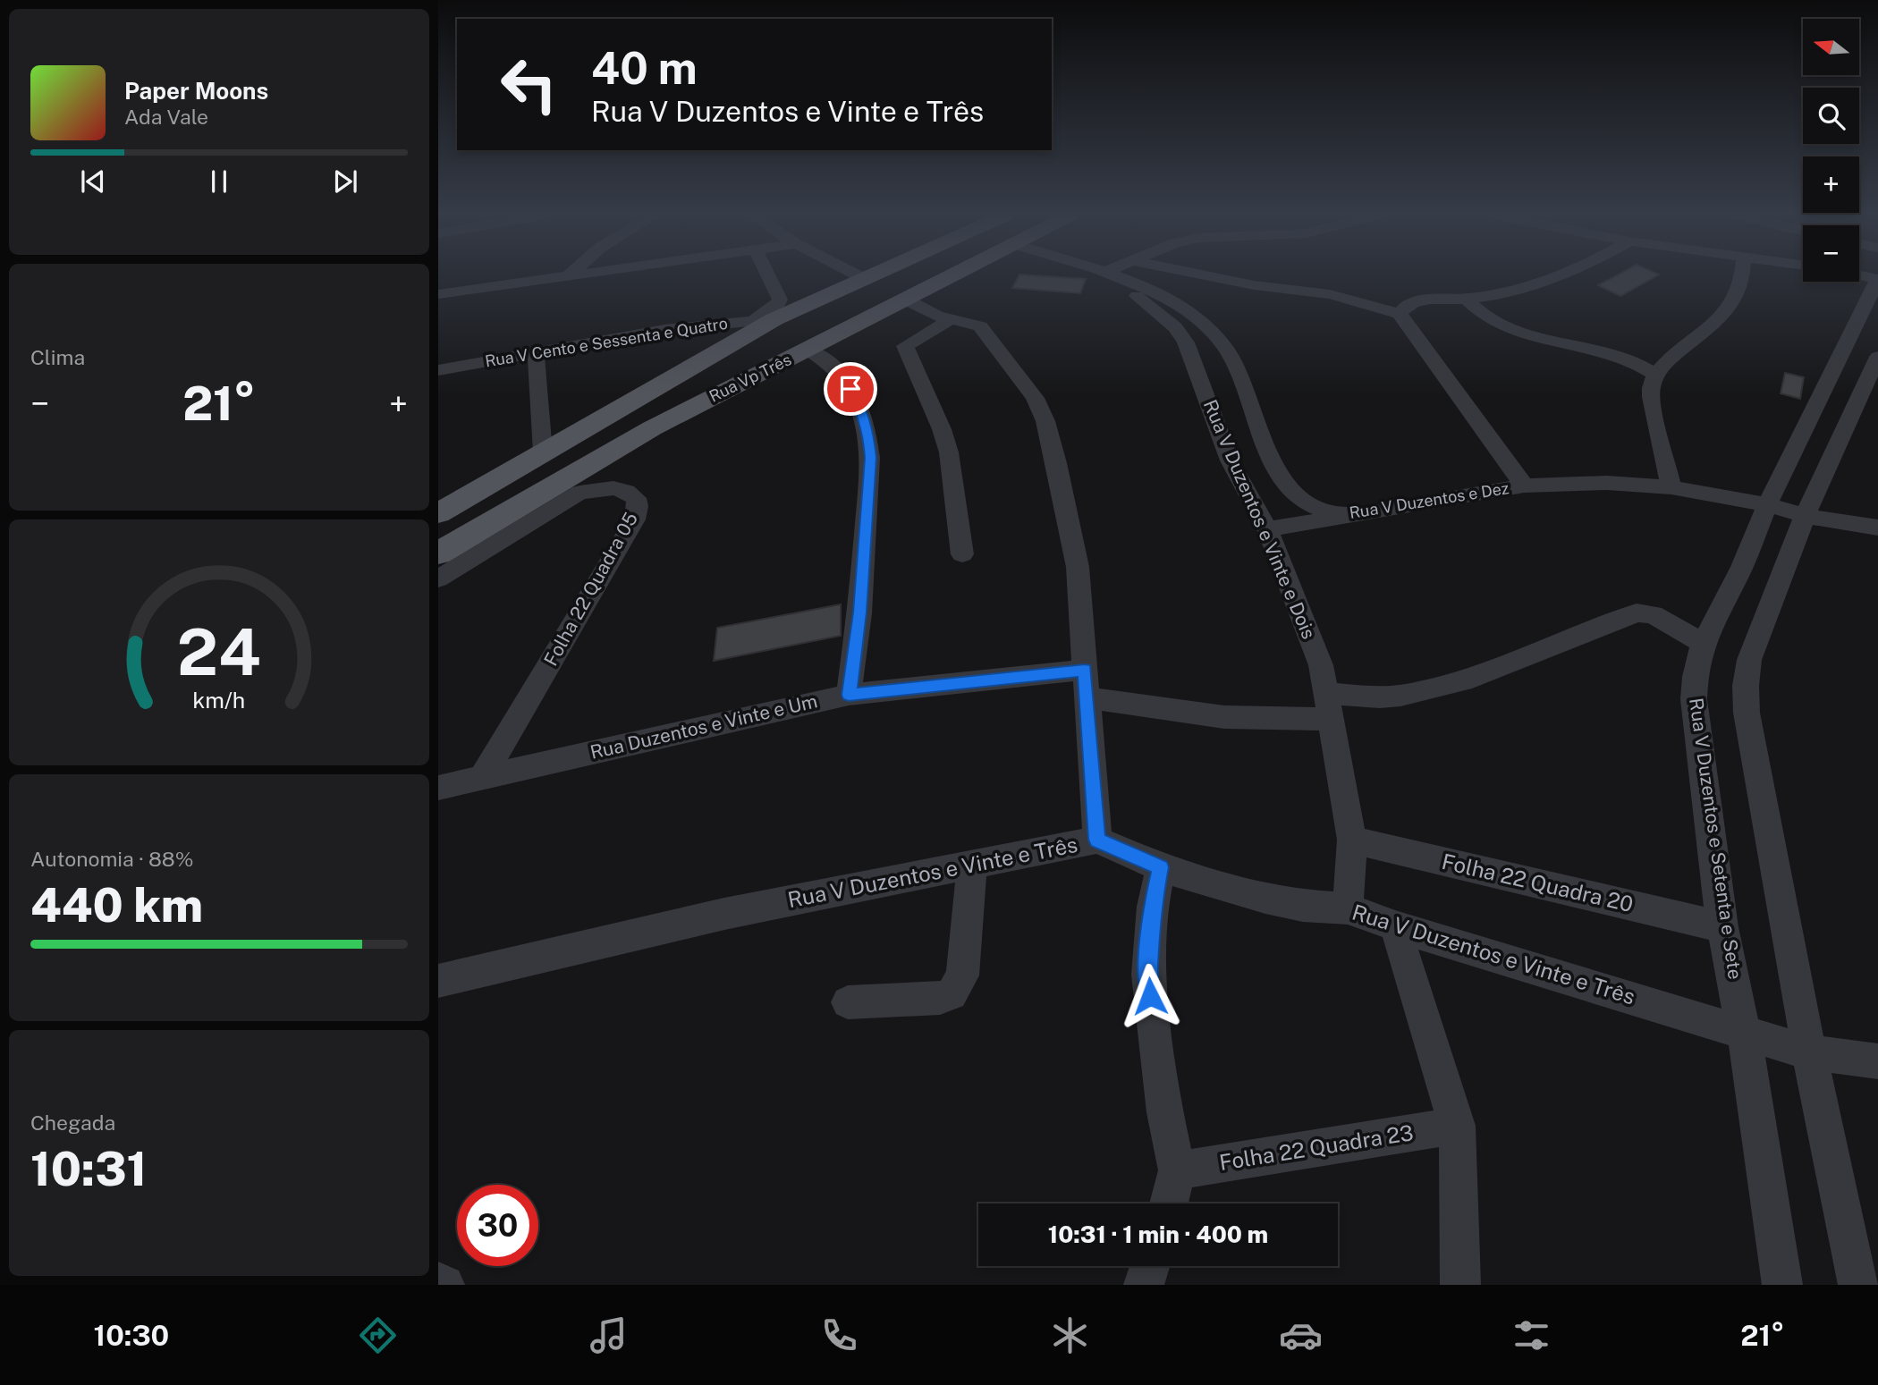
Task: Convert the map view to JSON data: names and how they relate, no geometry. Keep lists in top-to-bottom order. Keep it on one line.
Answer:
{"streets":{"main road":["Rua Vp Três"],"street":["Rua V Cento e Sessenta e Quatro","Rua V Duzentos e Dez","Rua V Duzentos e Vinte e Dois","Folha 22 Quadra 05","Rua Duzentos e Vinte e Um","Rua V Duzentos e Setenta e Sete","Rua V Duzentos e Vinte e Três","Folha 22 Quadra 20","Folha 22 Quadra 23"]},"crossings":[["Rua V Cento e Sessenta e Quatro","Rua Vp Três"],["Rua V Duzentos e Dez","Rua V Duzentos e Setenta e Sete"],["Rua V Duzentos e Vinte e Dois","Rua V Duzentos e Vinte e Três"],["Rua V Duzentos e Vinte e Dois","Folha 22 Quadra 20"],["Folha 22 Quadra 05","Rua Duzentos e Vinte e Um"],["Rua V Duzentos e Setenta e Sete","Rua V Duzentos e Vinte e Três"],["Rua V Duzentos e Setenta e Sete","Folha 22 Quadra 20"]],"north":"left","page":{"map_buttons":["+","−"],"turn":["40 m","Rua V Duzentos e Vinte e Três"],"song":["Paper Moons","Ada Vale"],"tile":["Clima",["Autonomia · 88%","440 km"],["Chegada","10:31"]],"heat":["−","21°","+"],"limit":"30","trip":"10:31 · 1 min · 400 m","tabs":["10:30","21°"],"gauge":["24","km/h"]}}
